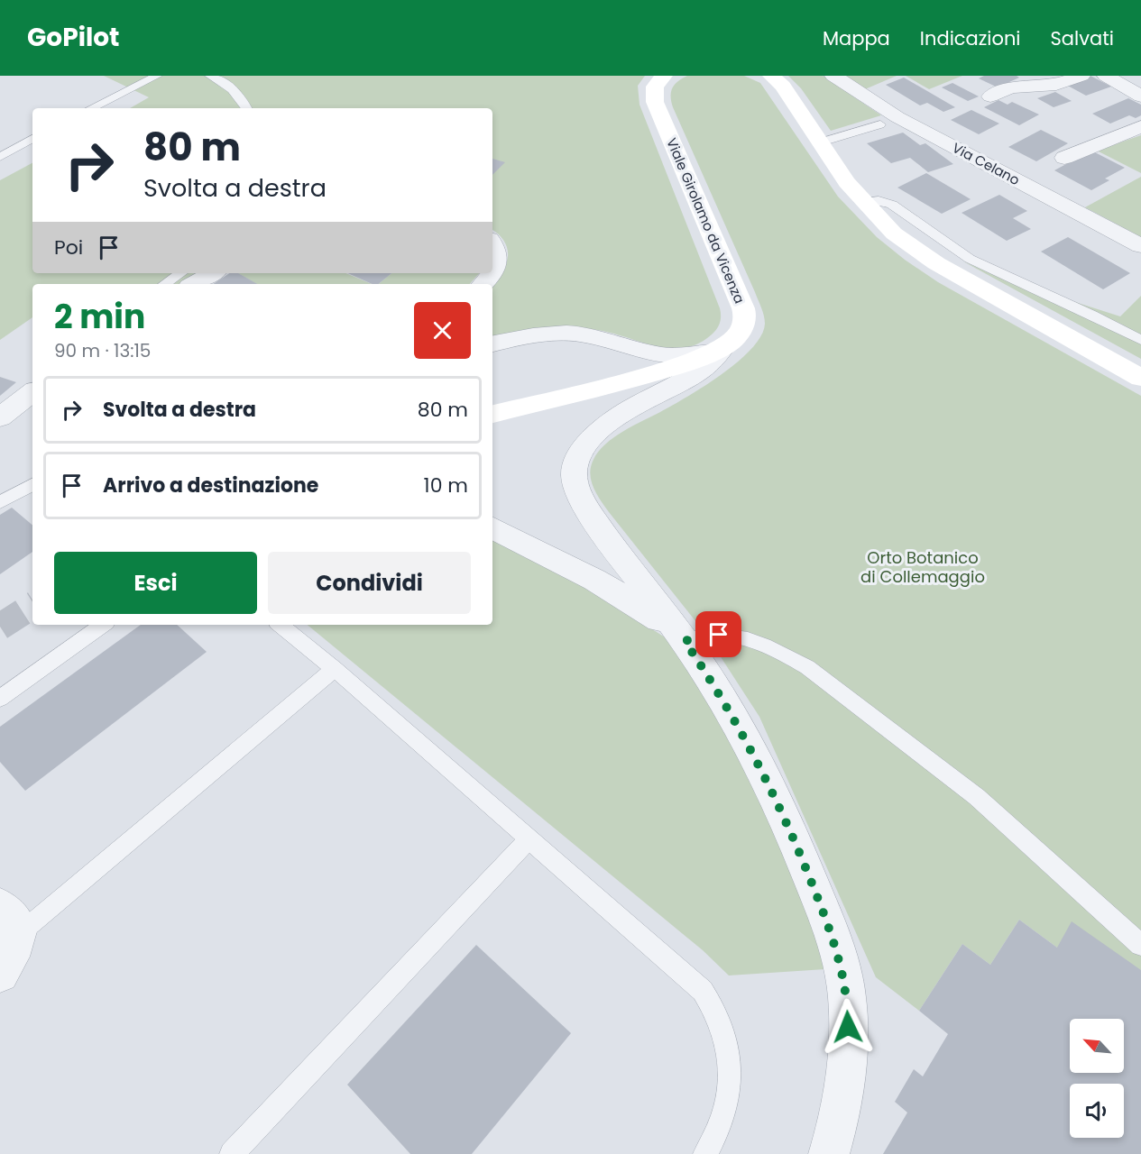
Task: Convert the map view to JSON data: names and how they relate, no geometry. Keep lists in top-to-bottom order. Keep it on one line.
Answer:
{"streets":{"main road":["Viale Girolamo da Vicenza"],"street":["Via Celano"]},"parks":["Orto Botanico di Collemaggio"],"north":"top left","page":{"header":"GoPilot","nav":["Mappa","Indicazioni","Salvati"],"turn":["80 m","Svolta a destra"],"then":"Poi","heading":["2 min","90 m · 13:15"],"list":[{"name":"Svolta a destra","value":"80 m"},{"name":"Arrivo a destinazione","value":"10 m"}],"buttons":["Esci","Condividi"]}}
